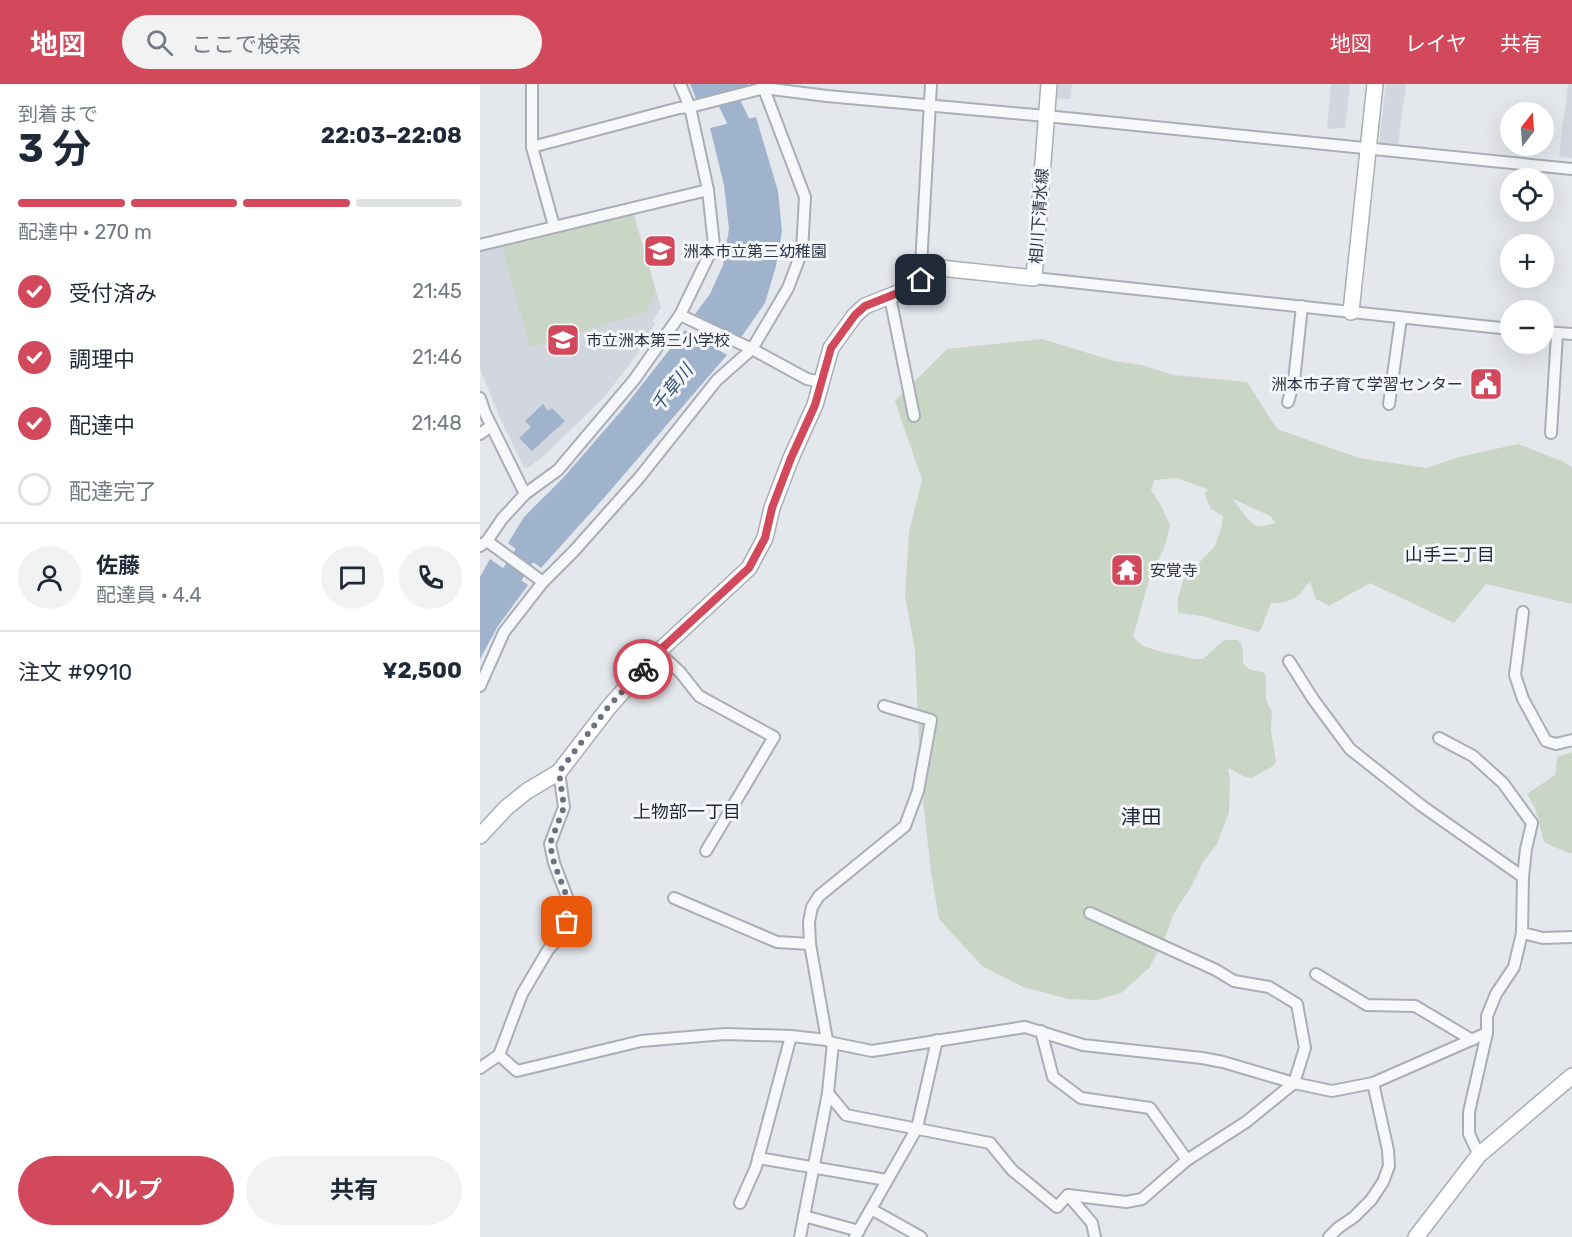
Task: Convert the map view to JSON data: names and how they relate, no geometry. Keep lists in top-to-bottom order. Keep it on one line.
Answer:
{"streets":{"main road":["相川下清水線"]},"districts":["山手三丁目","上物部一丁目","津田"],"water":["千草川"],"places":{"school or university":["洲本市立第三幼稚園","市立洲本第三小学校"],"public building":["洲本市子育て学習センター"],"temple":["安覚寺"]},"north":"top","page":{"header":"地図","search":"ここで検索","nav":["地図","レイヤ","共有"],"heading":["3 分","到着まで","22:03–22:08"],"panel":["佐藤","配達員 · 4.4","注文 #9910","¥2,500"],"map_buttons":["+","−"],"bar":"配達中 · 270 m","list":[["受付済み","21:45"],["調理中","21:46"],["配達中","21:48"],"配達完了"],"buttons":["ヘルプ","共有"]}}
